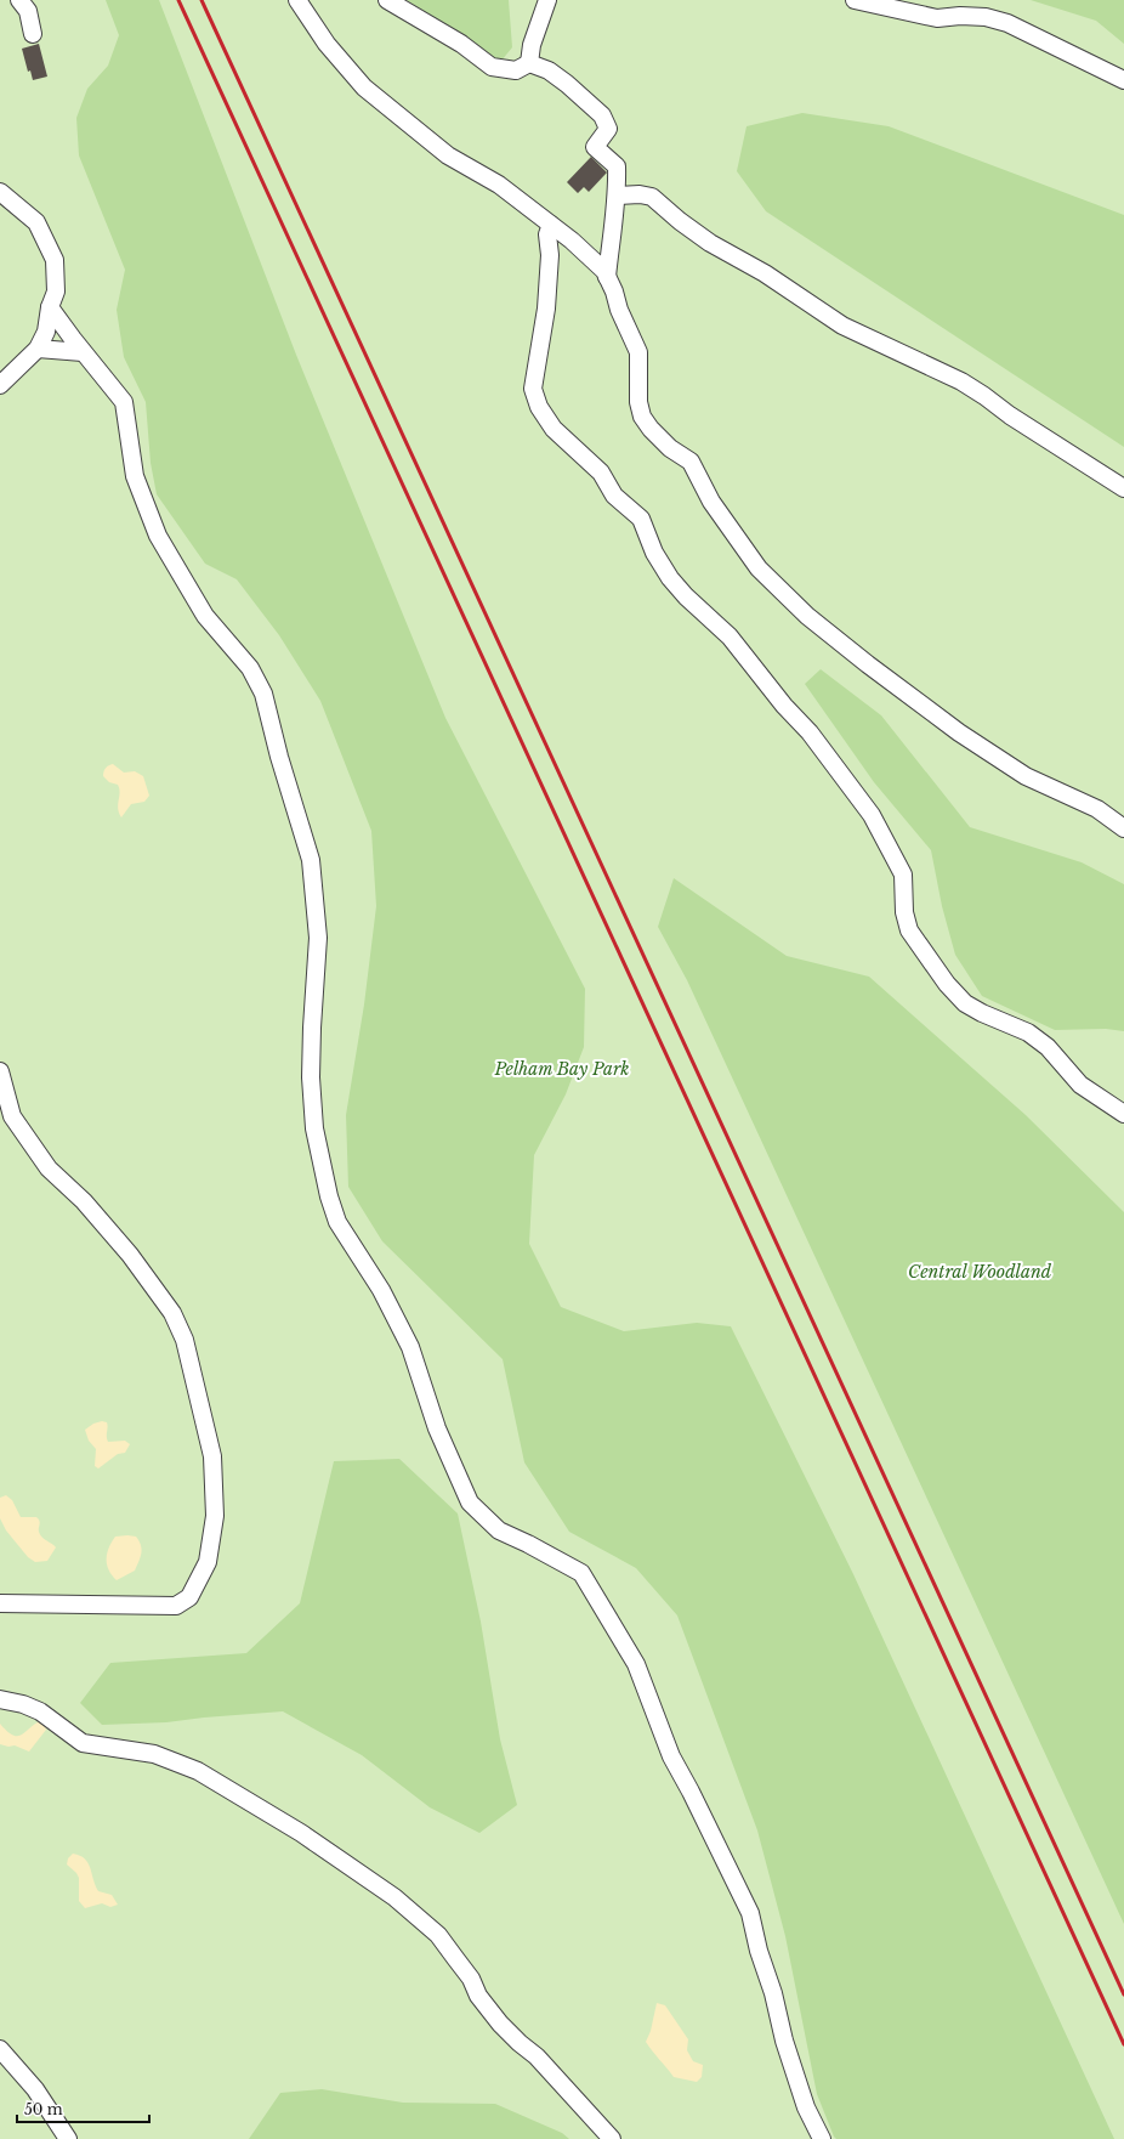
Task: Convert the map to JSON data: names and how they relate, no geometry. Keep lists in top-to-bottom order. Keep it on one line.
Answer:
{"parks":["Pelham Bay Park","Central Woodland"],"scale_bar":"50 m"}
